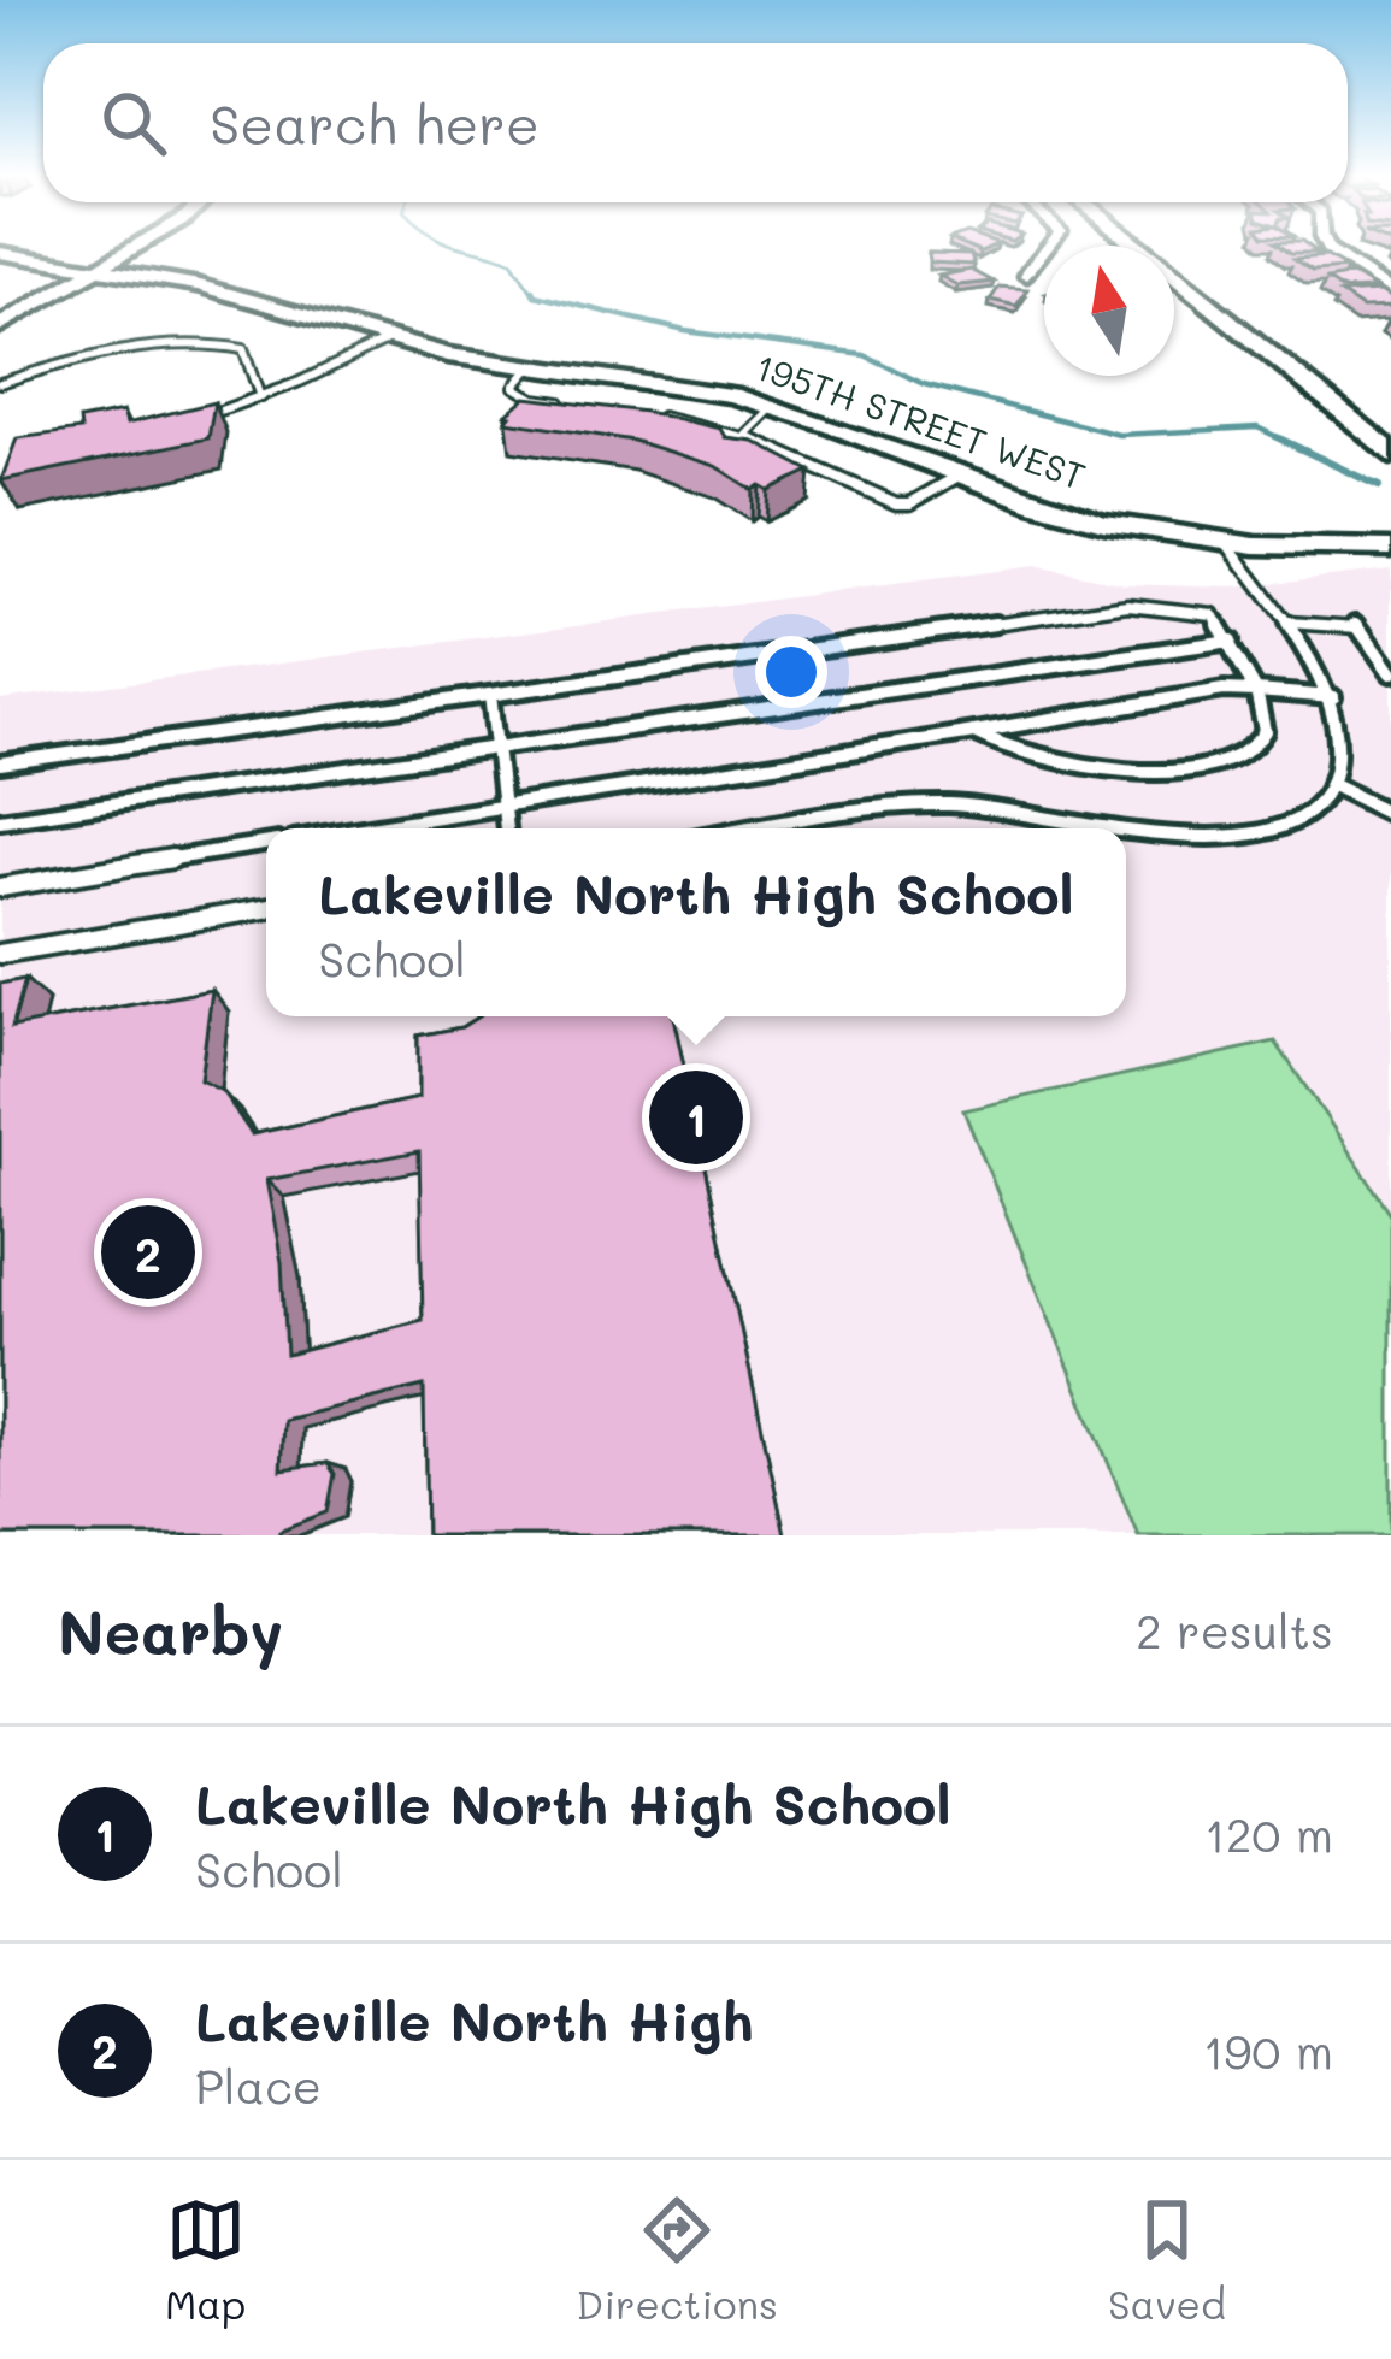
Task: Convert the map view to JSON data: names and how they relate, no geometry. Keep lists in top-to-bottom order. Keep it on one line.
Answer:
{"streets":{"street":["195TH STREET WEST"]},"north":"top","page":{"search":"Search here","popup":["Lakeville North High School","School"],"pins":["1","2"],"heading":["Nearby","2 results"],"list":[{"mark":"1","name":"Lakeville North High School","note":"School","value":"120 m"},{"mark":"2","name":"Lakeville North High","note":"Place","value":"190 m"}],"nav":["Map","Directions","Saved"]}}
